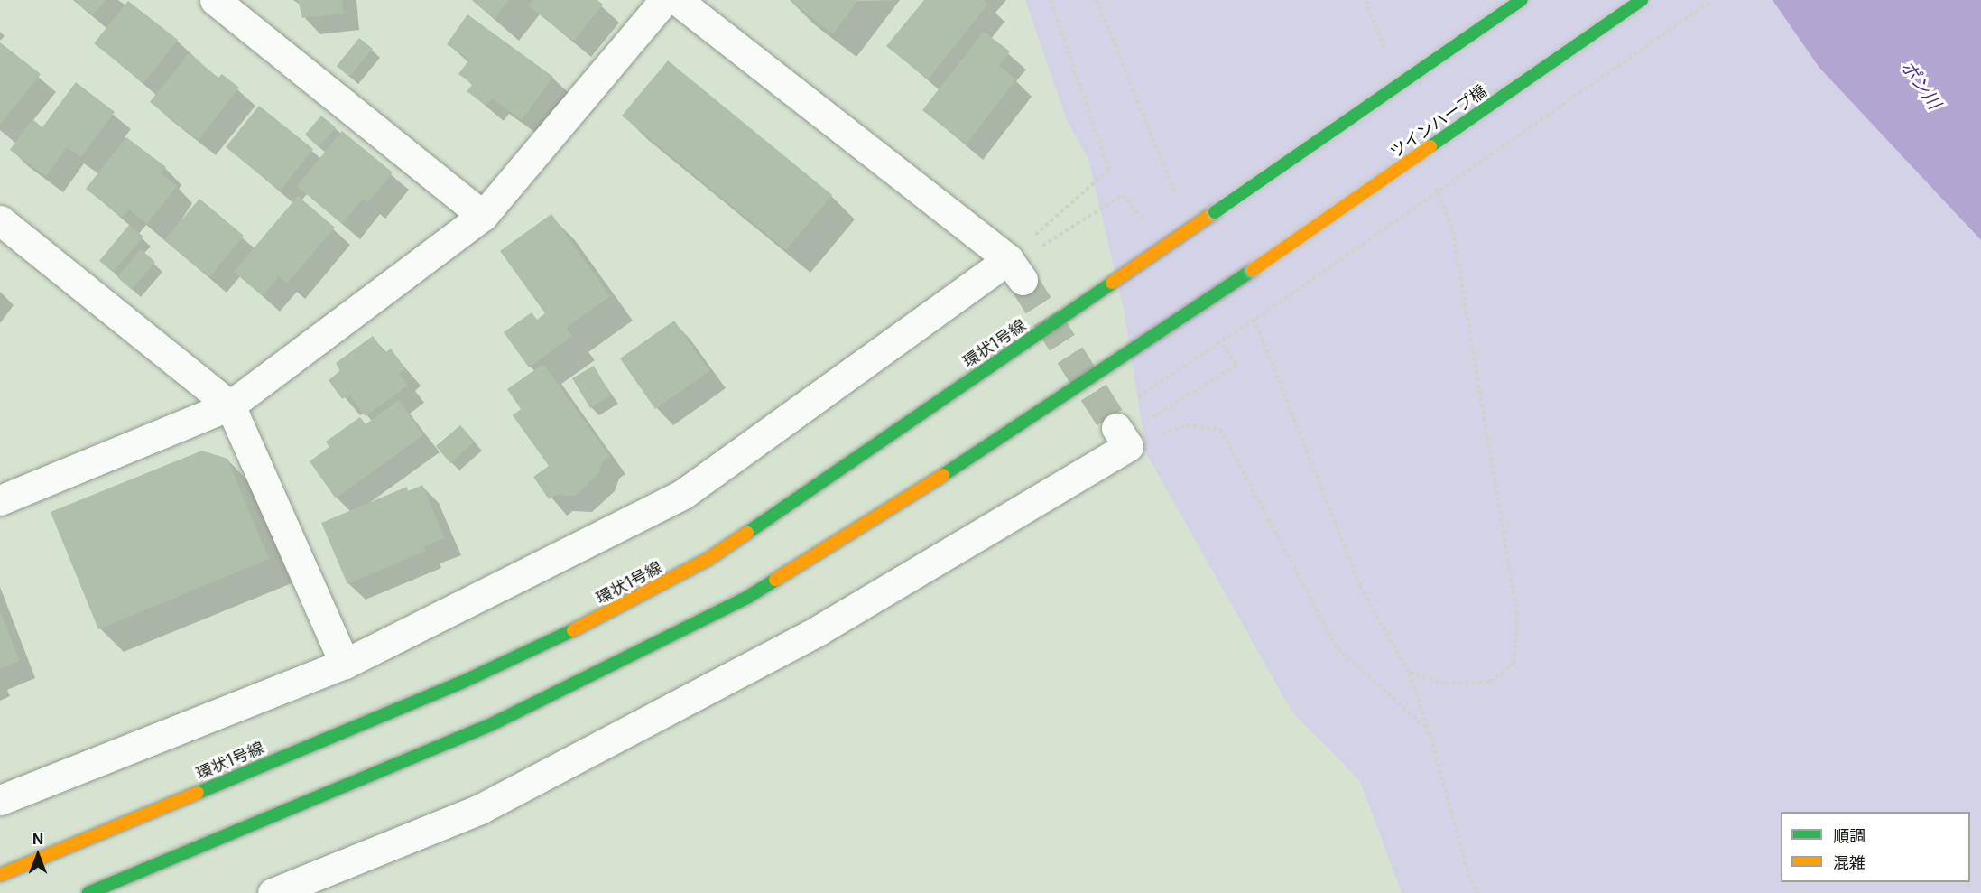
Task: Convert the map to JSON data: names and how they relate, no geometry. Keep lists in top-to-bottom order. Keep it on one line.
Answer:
{"streets":{"main road":["ツインハープ橋","環状1号線"]},"water":["ポン川"],"legend":["順調","混雑"],"north":"top"}
